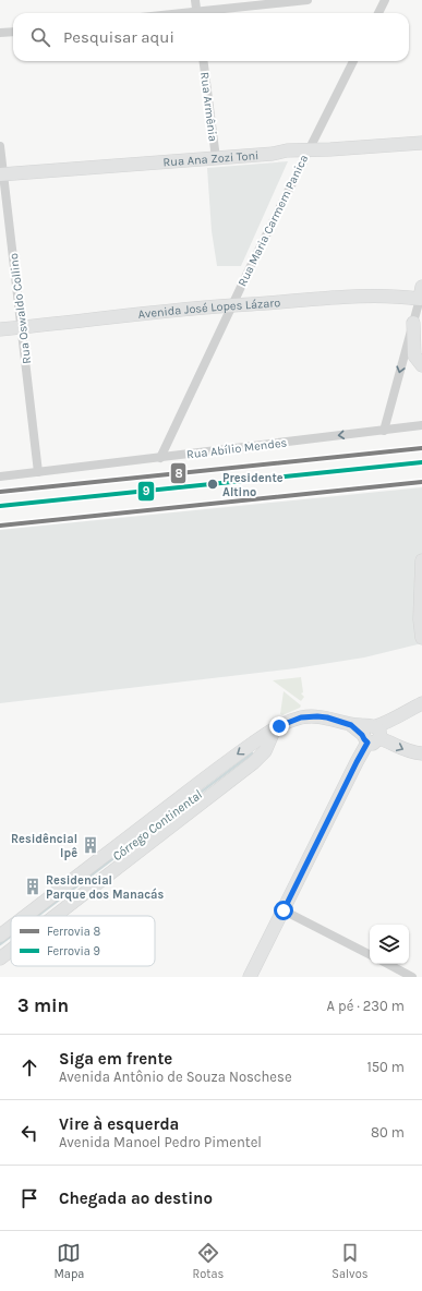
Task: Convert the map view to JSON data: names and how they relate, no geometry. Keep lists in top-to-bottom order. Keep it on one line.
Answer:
{"streets":{"street":["Rua Armênia","Rua Ana Zozi Toni","Rua Maria Carmem Panica","Rua Oswaldo Collino","Avenida José Lopes Lázaro","Rua Abílio Mendes"]},"crossings":[["Rua Armênia","Rua Ana Zozi Toni"],["Rua Ana Zozi Toni","Rua Maria Carmem Panica"],["Rua Ana Zozi Toni","Rua Oswaldo Collino"],["Rua Maria Carmem Panica","Avenida José Lopes Lázaro"],["Rua Maria Carmem Panica","Rua Abílio Mendes"],["Rua Oswaldo Collino","Avenida José Lopes Lázaro"],["Rua Oswaldo Collino","Rua Abílio Mendes"]],"one_way":["Rua Abílio Mendes"],"water":["Córrego Continental"],"places":{"other":["Presidente Altino"],"building":["Residêncial Ipê","Residencial Parque dos Manacás"]},"lines":["rail line 8","rail line 9"],"legend":["Ferrovia 8","Ferrovia 9"],"page":{"search":"Pesquisar aqui","heading":["3 min","A pé · 230 m"],"list":[["Siga em frente","Avenida Antônio de Souza Noschese","150 m"],["Vire à esquerda","Avenida Manoel Pedro Pimentel","80 m"],"Chegada ao destino"],"nav":["Mapa","Rotas","Salvos"]}}
